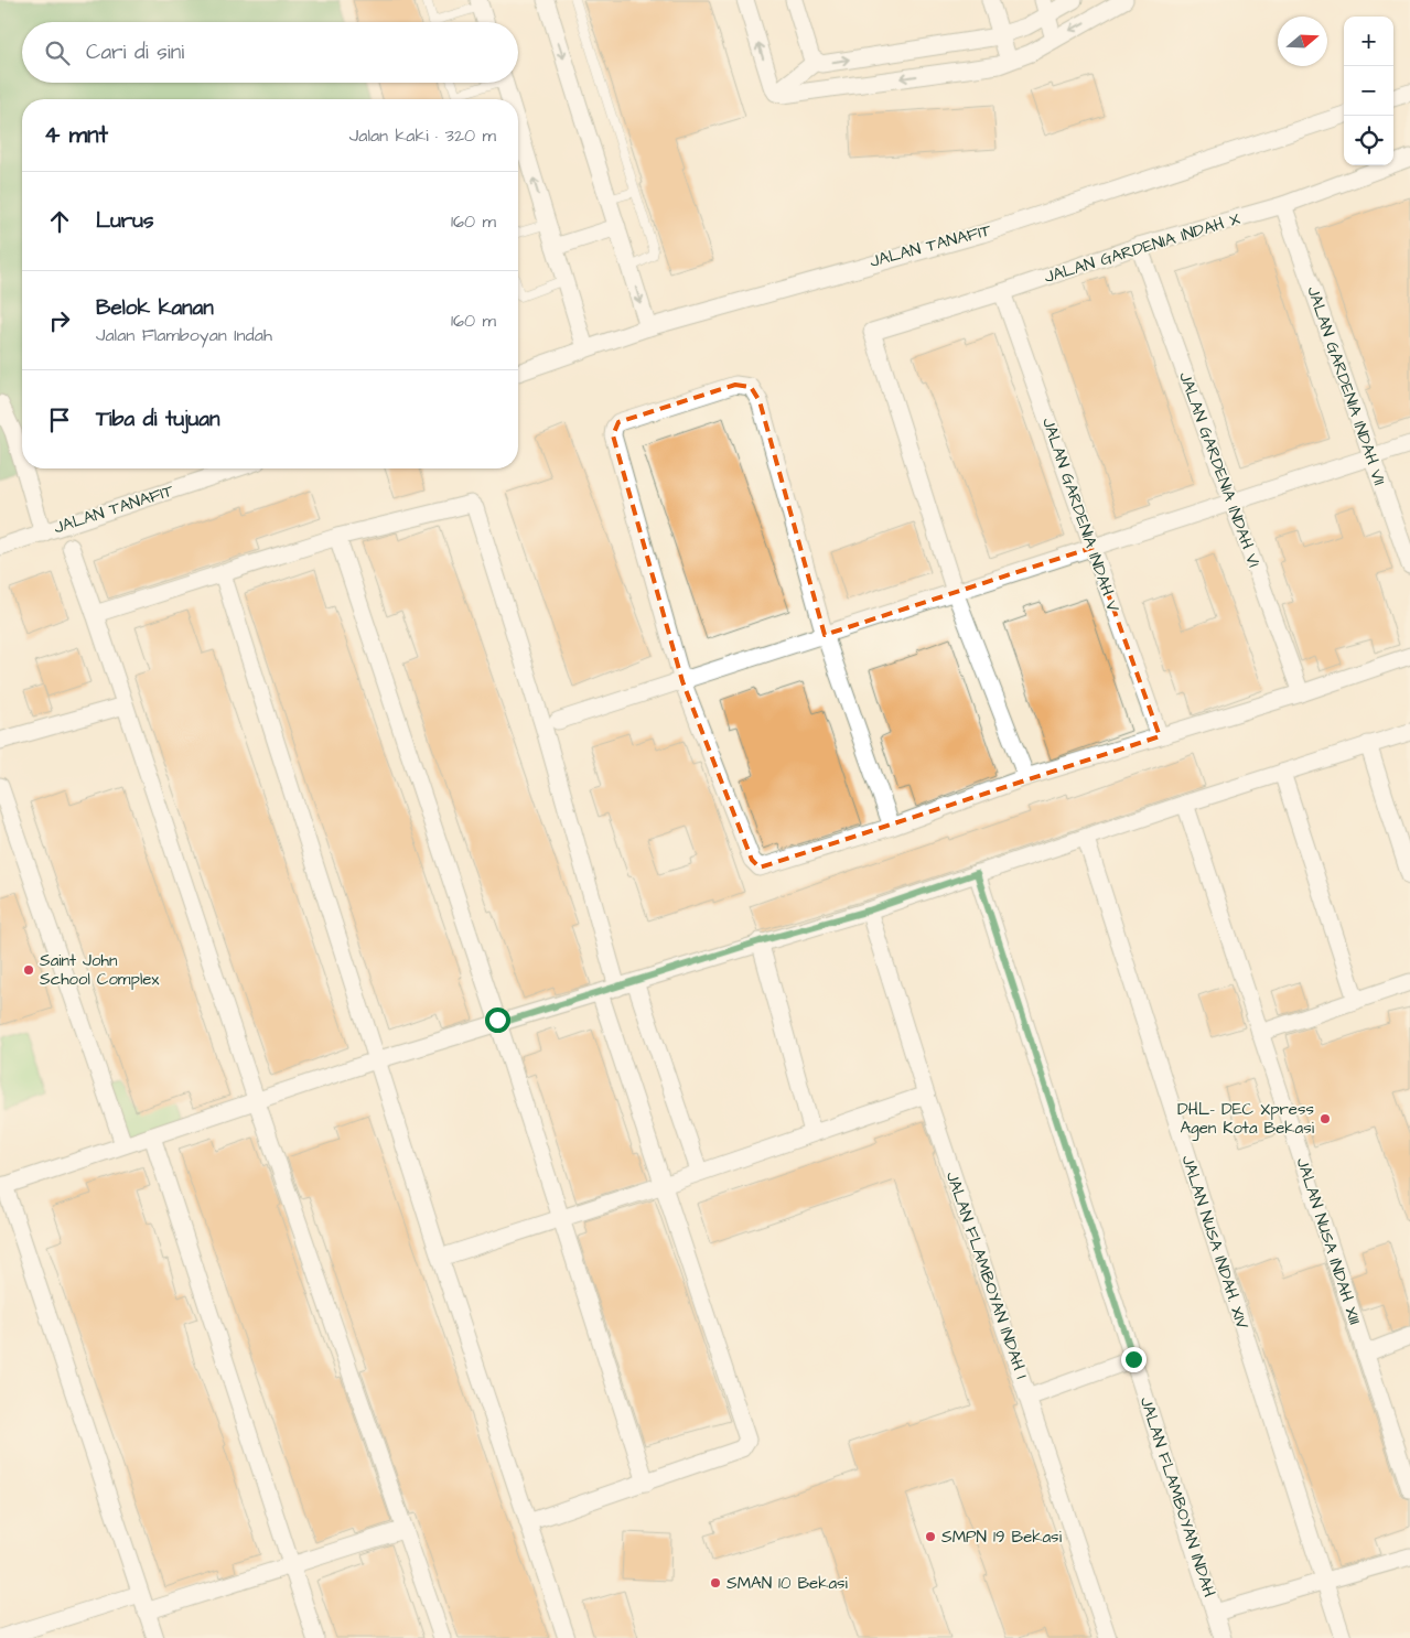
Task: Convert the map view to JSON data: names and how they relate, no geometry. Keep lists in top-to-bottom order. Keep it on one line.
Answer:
{"streets":{"street":["JALAN TANAFIT","JALAN GARDENIA INDAH X","JALAN GARDENIA INDAH VII","JALAN GARDENIA INDAH VI","JALAN GARDENIA INDAH V","JALAN NUSA INDAH XIII","JALAN NUSA INDAH. XIV","JALAN FLAMBOYAN INDAH I","JALAN FLAMBOYAN INDAH"]},"crossings":[["JALAN GARDENIA INDAH X","JALAN GARDENIA INDAH VII"],["JALAN GARDENIA INDAH X","JALAN GARDENIA INDAH VI"],["JALAN GARDENIA INDAH X","JALAN GARDENIA INDAH V"]],"places":["Saint John School Complex","DHL- DEC Xpress Agen Kota Bekasi","SMPN 19 Bekasi","SMAN 10 Bekasi"],"north":"right","page":{"map_buttons":["+","−"],"search":"Cari di sini","heading":["4 mnt","Jalan kaki · 320 m"],"list":[["Lurus","160 m"],["Belok kanan","Jalan Flamboyan Indah","160 m"],"Tiba di tujuan"]}}
